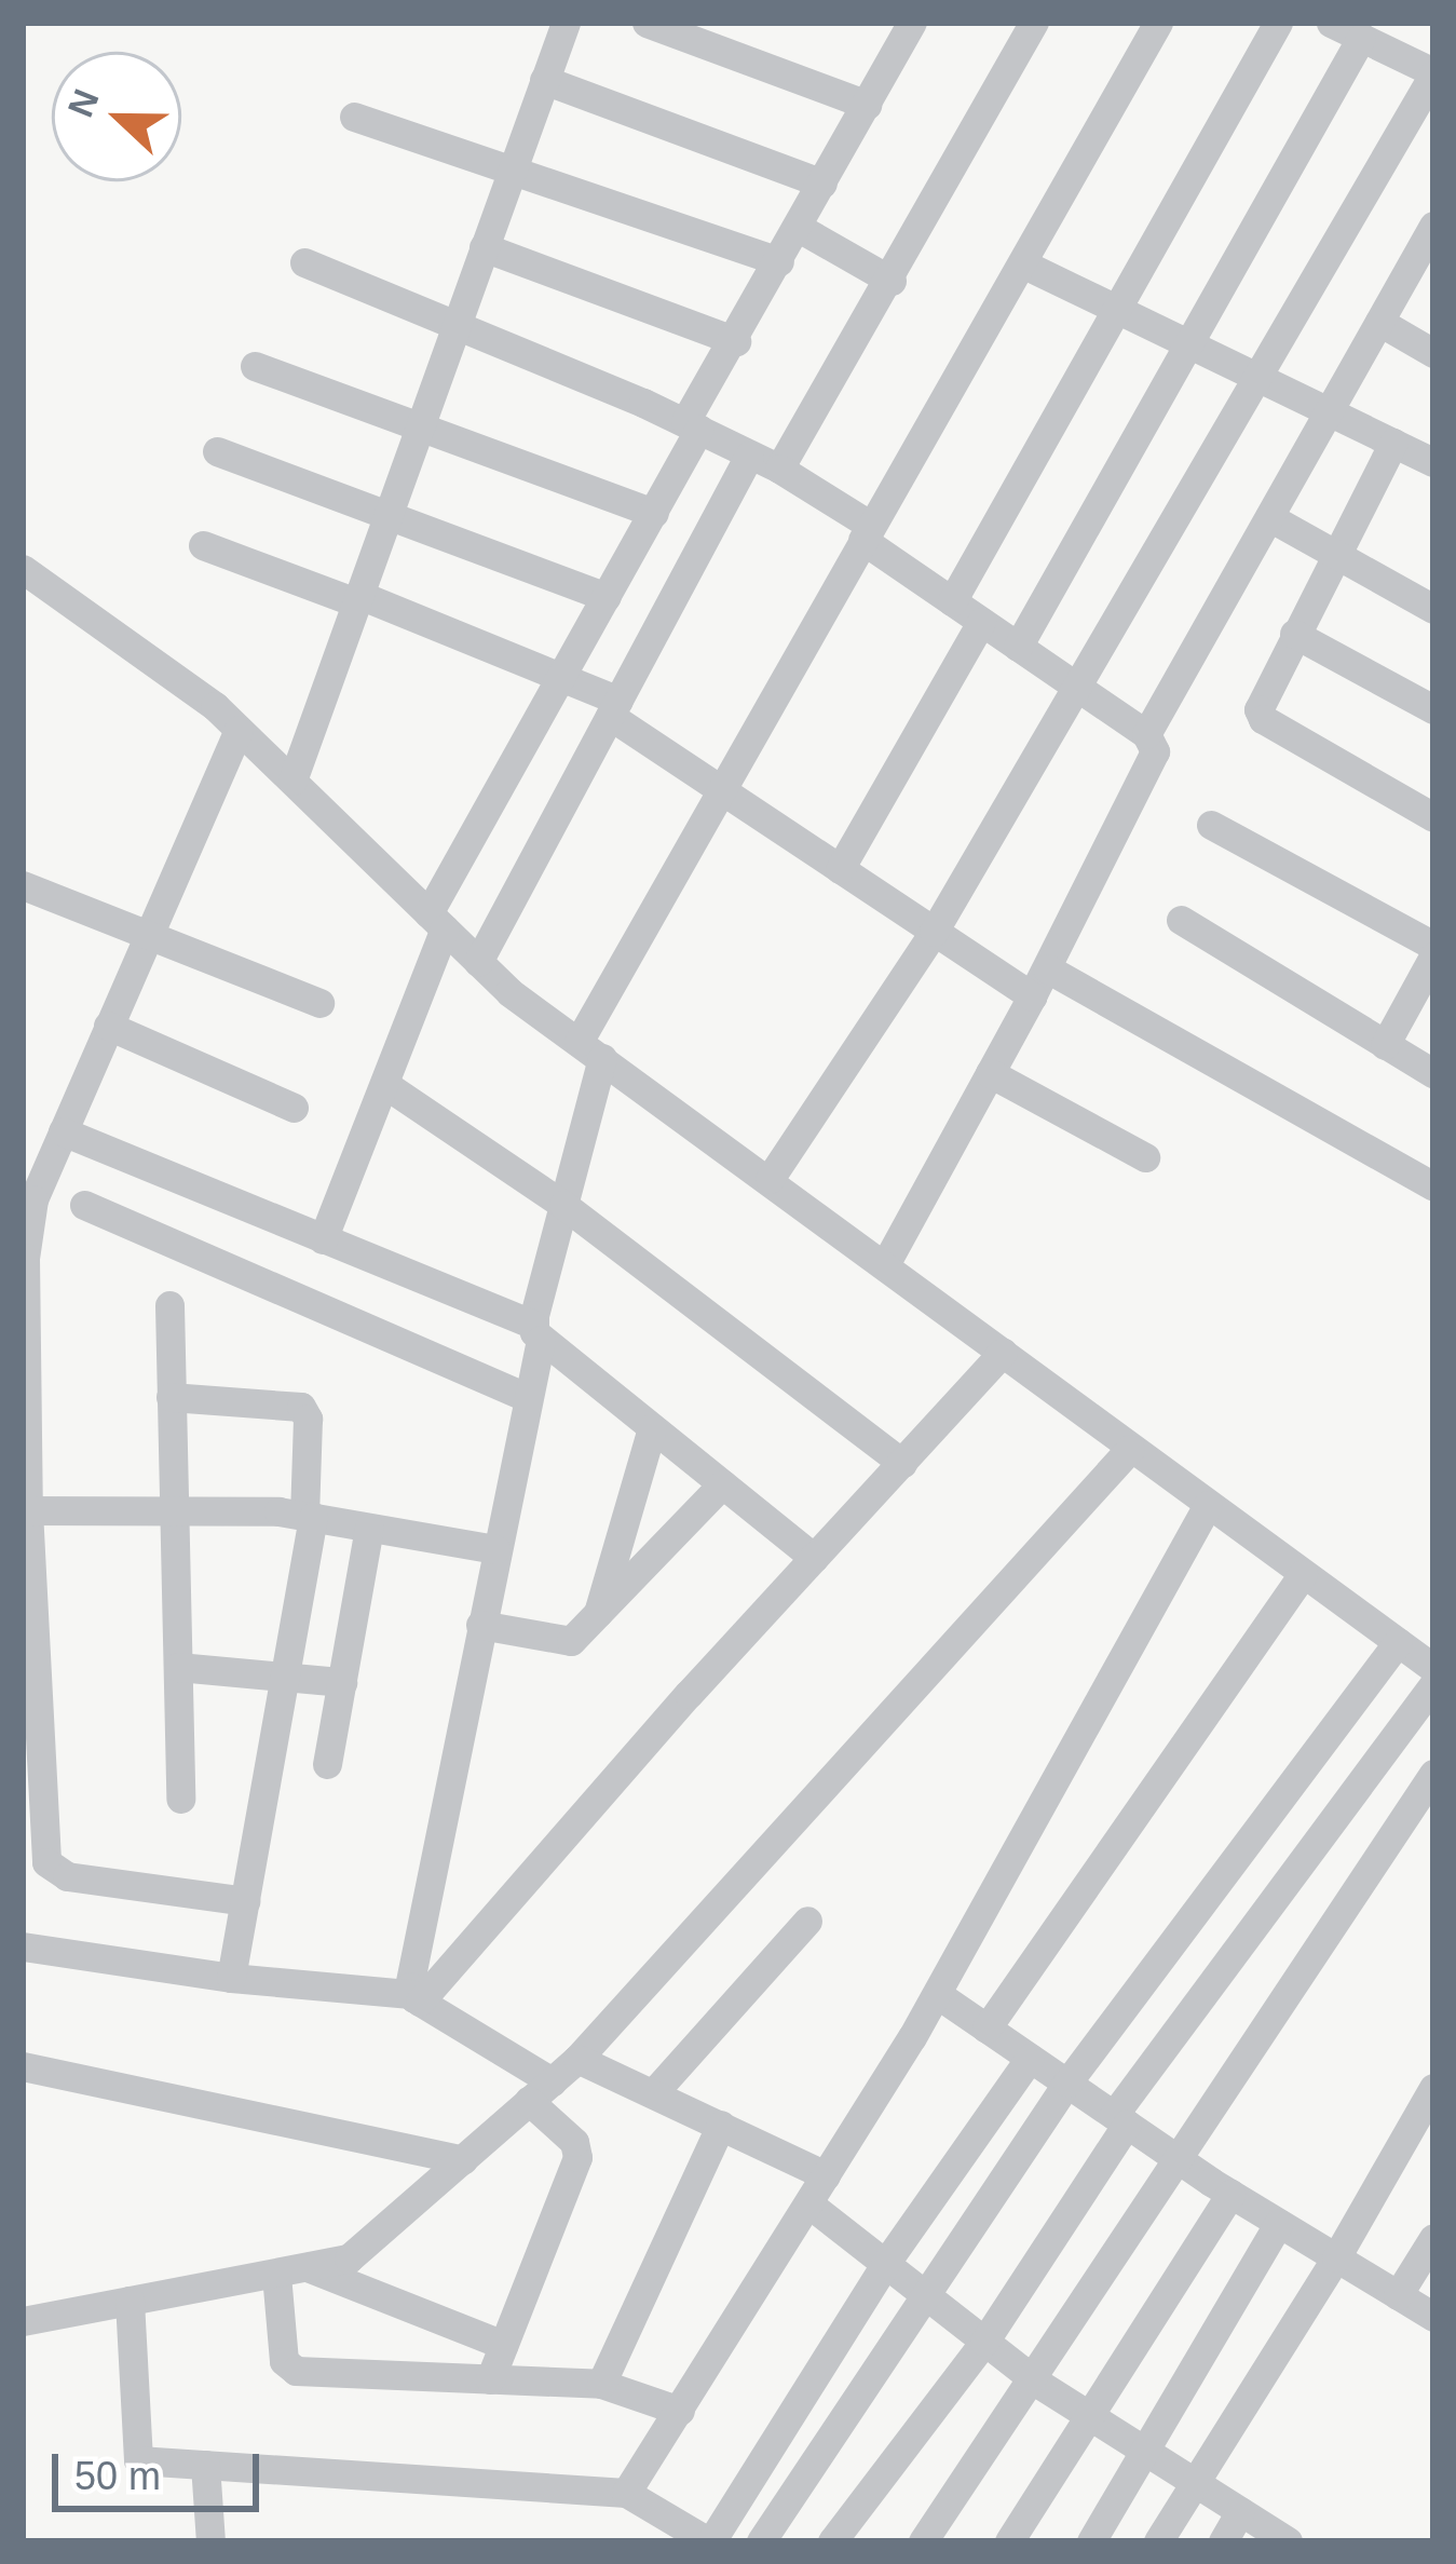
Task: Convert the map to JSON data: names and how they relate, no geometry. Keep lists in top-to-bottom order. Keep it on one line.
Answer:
{"scale_bar":"50 m","north":"left"}
